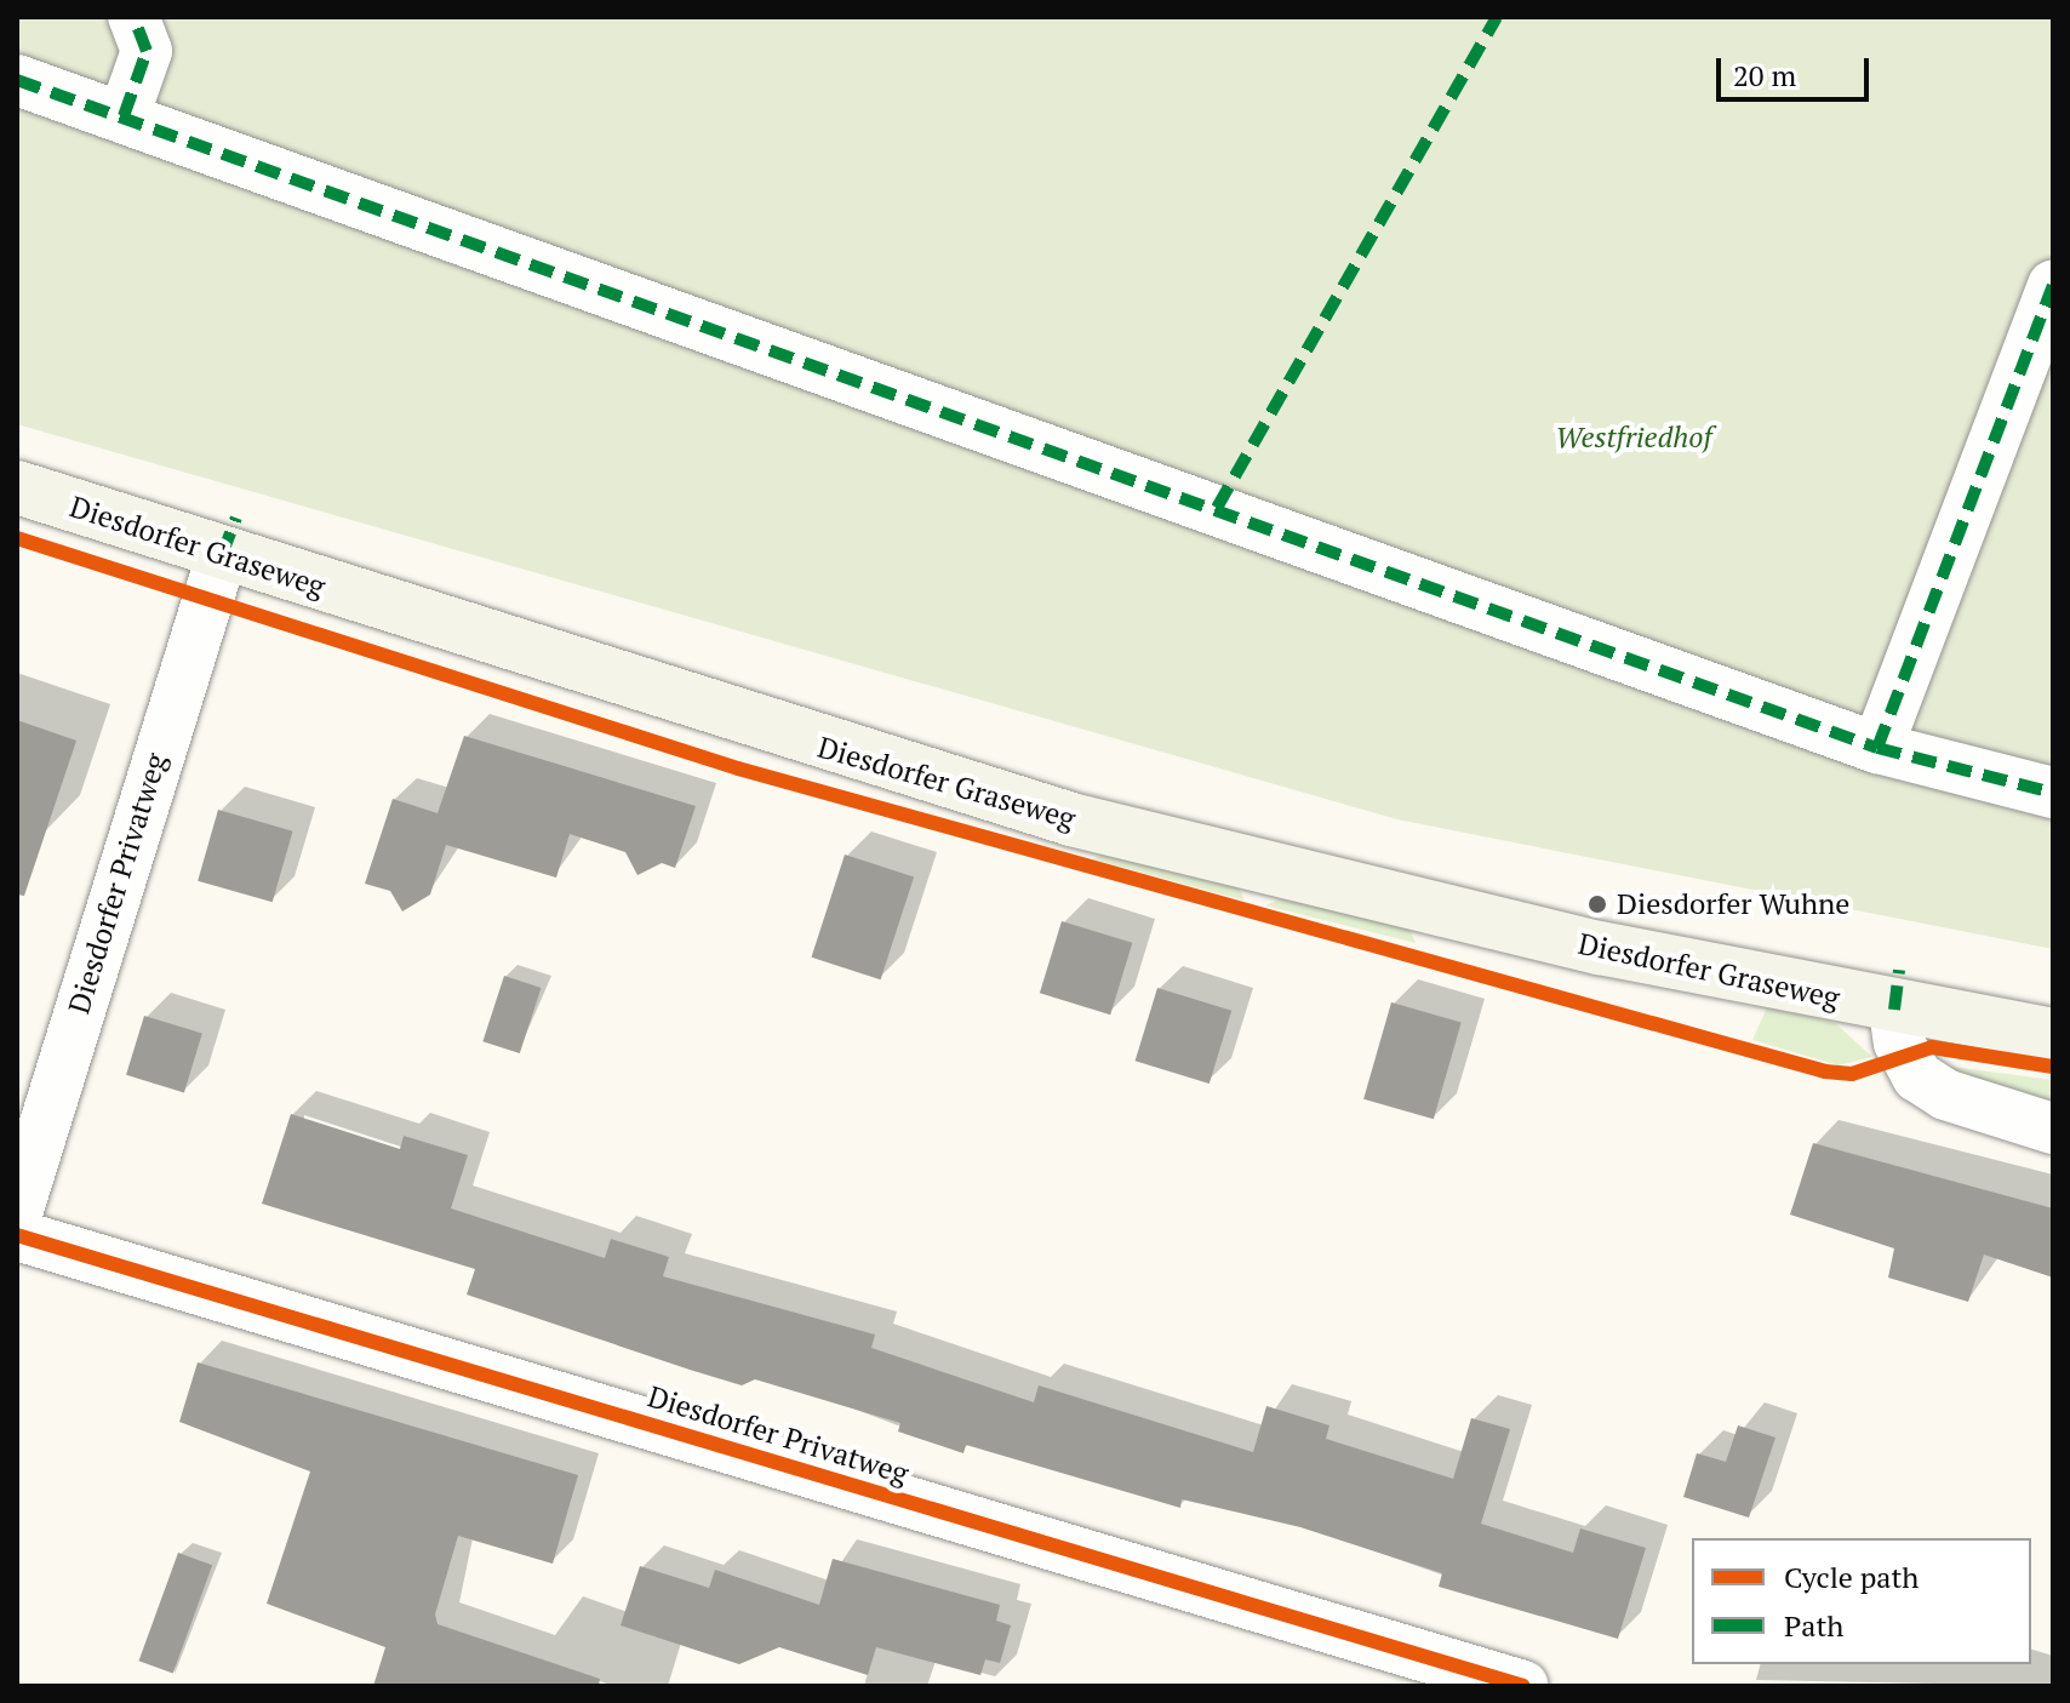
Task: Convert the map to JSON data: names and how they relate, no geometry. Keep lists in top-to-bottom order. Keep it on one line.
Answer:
{"streets":{"main road":["Diesdorfer Graseweg"],"street":["Diesdorfer Privatweg"]},"crossings":[["Diesdorfer Graseweg","Diesdorfer Privatweg"]],"parks":["Westfriedhof"],"places":["Diesdorfer Wuhne"],"legend":["Cycle path","Path"],"scale_bar":"20 m"}
